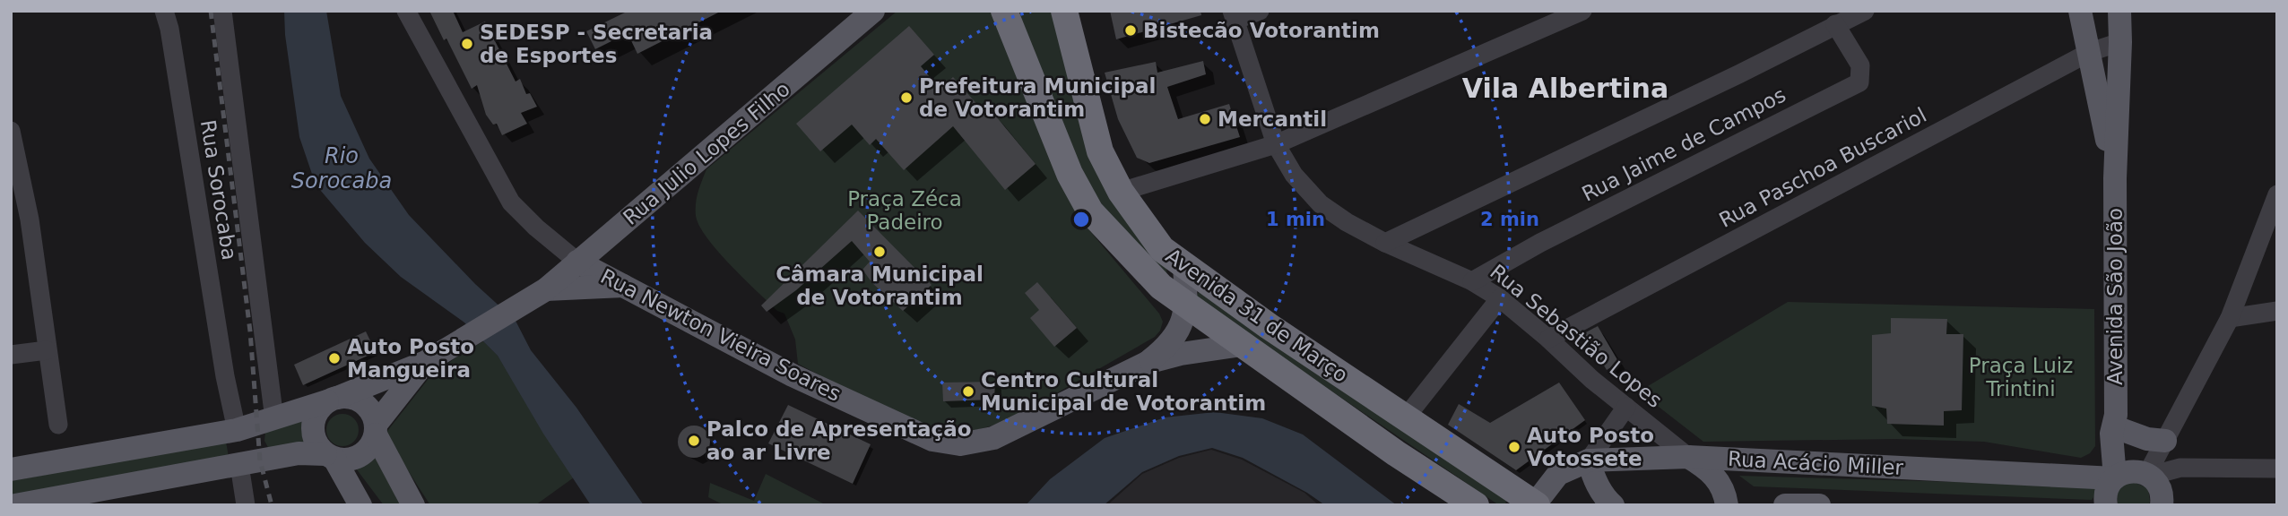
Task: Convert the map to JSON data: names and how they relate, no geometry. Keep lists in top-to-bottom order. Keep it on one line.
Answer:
{"streets":{"highway":["Avenida 31 de Março"],"main road":["Rua Julio Lopes Filho","Avenida São João","Rua Newton Vieira Soares","Rua Acácio Miller"],"street":["Rua Jaime de Campos","Rua Paschoa Buscariol","Rua Sorocaba","Rua Sebastião Lopes"]},"crossings":[["Rua Jaime de Campos","Rua Sebastião Lopes"],["Rua Julio Lopes Filho","Rua Newton Vieira Soares"],["Rua Paschoa Buscariol","Avenida São João"],["Rua Paschoa Buscariol","Rua Sebastião Lopes"],["Avenida São João","Rua Acácio Miller"],["Avenida 31 de Março","Rua Acácio Miller"],["Rua Sebastião Lopes","Rua Acácio Miller"]],"districts":["Vila Albertina"],"water":["Rio Sorocaba"],"parks":["Praça Zéca Padeiro","Praça Luiz Trintini"],"places":["Bistecão Votorantim","SEDESP - Secretaria de Esportes","Prefeitura Municipal de Votorantim","Mercantil","Câmara Municipal de Votorantim","Auto Posto Mangueira","Centro Cultural Municipal de Votorantim","Palco de Apresentação ao ar Livre","Auto Posto Votossete"],"rings":["1 min","2 min"]}
